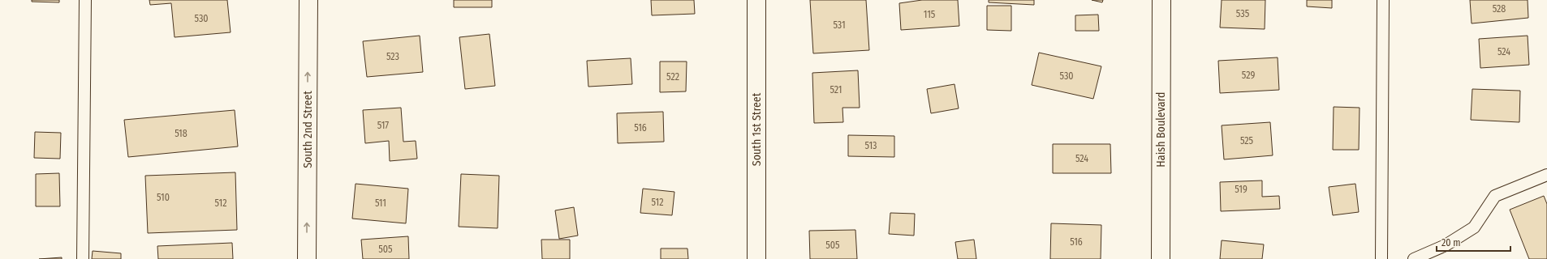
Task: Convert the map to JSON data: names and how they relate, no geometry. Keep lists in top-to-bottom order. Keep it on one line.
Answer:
{"streets":{"street":["South 2nd Street","South 1st Street","Haish Boulevard"]},"one_way":["South 2nd Street"],"house_numbers":["528","535","115","530","531","524","523","529","530","522","521","517","516","518","525","513","524","519","510","512","512","511","516","505","505"],"scale_bar":"20 m"}
